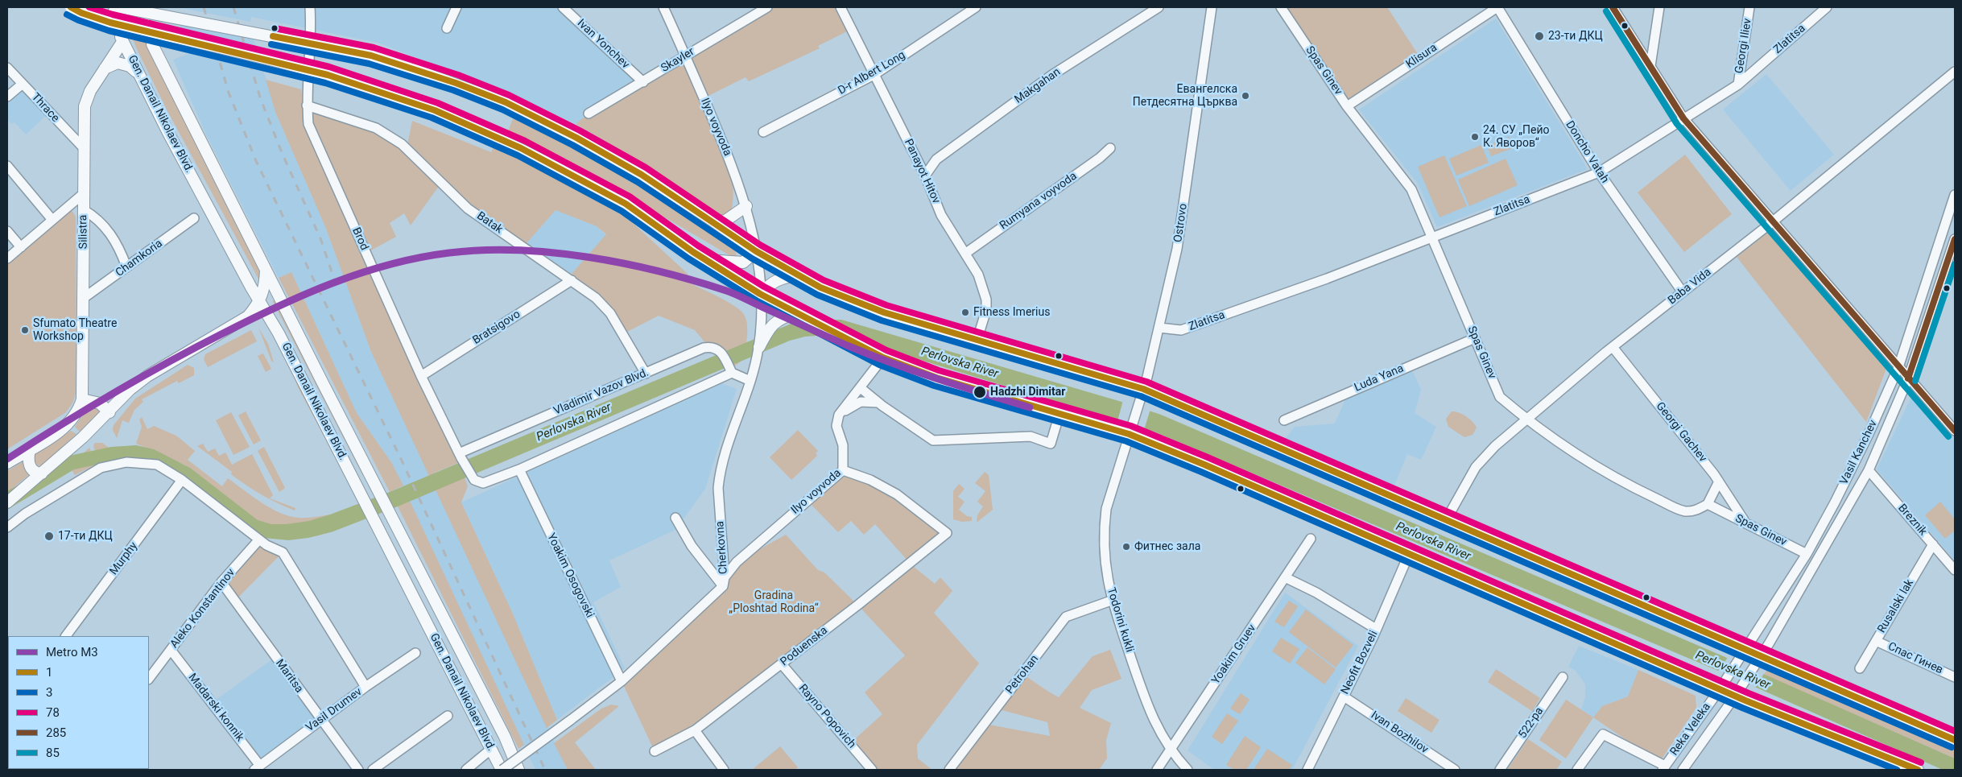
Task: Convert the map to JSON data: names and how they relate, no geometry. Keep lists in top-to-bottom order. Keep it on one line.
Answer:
{"streets":{"main road":["Gen. Danail Nikolaev Blvd.","Silistra"],"street":["Zlatitsa","Ivan Yonchev","Georgi Iliev","Klisura","Skayler","Spas Ginev","D-r Albert Long","Makgahan","Thrace","Ilyo voyvoda","Doncho Vatah","Panayot Hitov","Rumyana voyvoda","Batak","Ostrovo","Brod","Chamkoria","Baba Vida","Bratsigovo","Luda Yana","Vladimir Vazov Blvd.","Georgi Gachev","Vasil Kanchev","Breznik","Cherkovna","Murphy","Yoakim Osogovski","Rusalski lak","Aleko Konstantinov","Todorini kukli","Poduenska","Yoakim Gruev","Спас Гинев","Neofit Bozveli","Petrohan","Maritsa","Madarski konnik","Vasil Drumev","Rayno Popovich","522-ра","Reka Veleka","Ivan Bozhilov"]},"crossings":[["Zlatitsa","Georgi Iliev"],["Zlatitsa","Spas Ginev"],["Zlatitsa","Doncho Vatah"],["Zlatitsa","Ostrovo"],["Ivan Yonchev","Skayler"],["Klisura","Spas Ginev"],["Klisura","Doncho Vatah"],["Skayler","Ilyo voyvoda"],["Spas Ginev","Baba Vida"],["Spas Ginev","Luda Yana"],["Spas Ginev","Georgi Gachev"],["Spas Ginev","Vasil Kanchev"],["D-r Albert Long","Panayot Hitov"],["Makgahan","Panayot Hitov"],["Thrace","Silistra"],["Gen. Danail Nikolaev Blvd.","Silistra"],["Gen. Danail Nikolaev Blvd.","Cherkovna"],["Ilyo voyvoda","Cherkovna"],["Ilyo voyvoda","Poduenska"],["Doncho Vatah","Baba Vida"],["Panayot Hitov","Rumyana voyvoda"],["Batak","Brod"],["Batak","Bratsigovo"],["Batak","Vladimir Vazov Blvd."],["Ostrovo","Todorini kukli"],["Silistra","Chamkoria"],["Brod","Bratsigovo"],["Brod","Vladimir Vazov Blvd."],["Brod","Yoakim Osogovski"],["Baba Vida","Georgi Gachev"],["Vasil Kanchev","Breznik"],["Vasil Kanchev","Reka Veleka"],["Breznik","Rusalski lak"],["Cherkovna","Yoakim Osogovski"],["Rusalski lak","Спас Гинев"],["Aleko Konstantinov","Maritsa"],["Aleko Konstantinov","Madarski konnik"],["Todorini kukli","Yoakim Gruev"],["Todorini kukli","Petrohan"],["Poduenska","Rayno Popovich"],["Neofit Bozveli","Ivan Bozhilov"],["Maritsa","Vasil Drumev"],["Madarski konnik","Vasil Drumev"]],"water":["Perlovska River"],"parks":["Gradina „Ploshtad Rodina“"],"places":["23-ти ДКЦ","Евангелска Петдесятна Църква","24. СУ „Пейо К. Яворов“","Fitness Imerius","Sfumato Theatre Workshop","Hadzhi Dimitar","17-ти ДКЦ","Фитнес зала"],"lines":["transit line 1","transit line 78","transit line 285","transit line 85","transit line 3","metro line M3"],"legend":["Metro M3","1","3","78","285","85"]}
